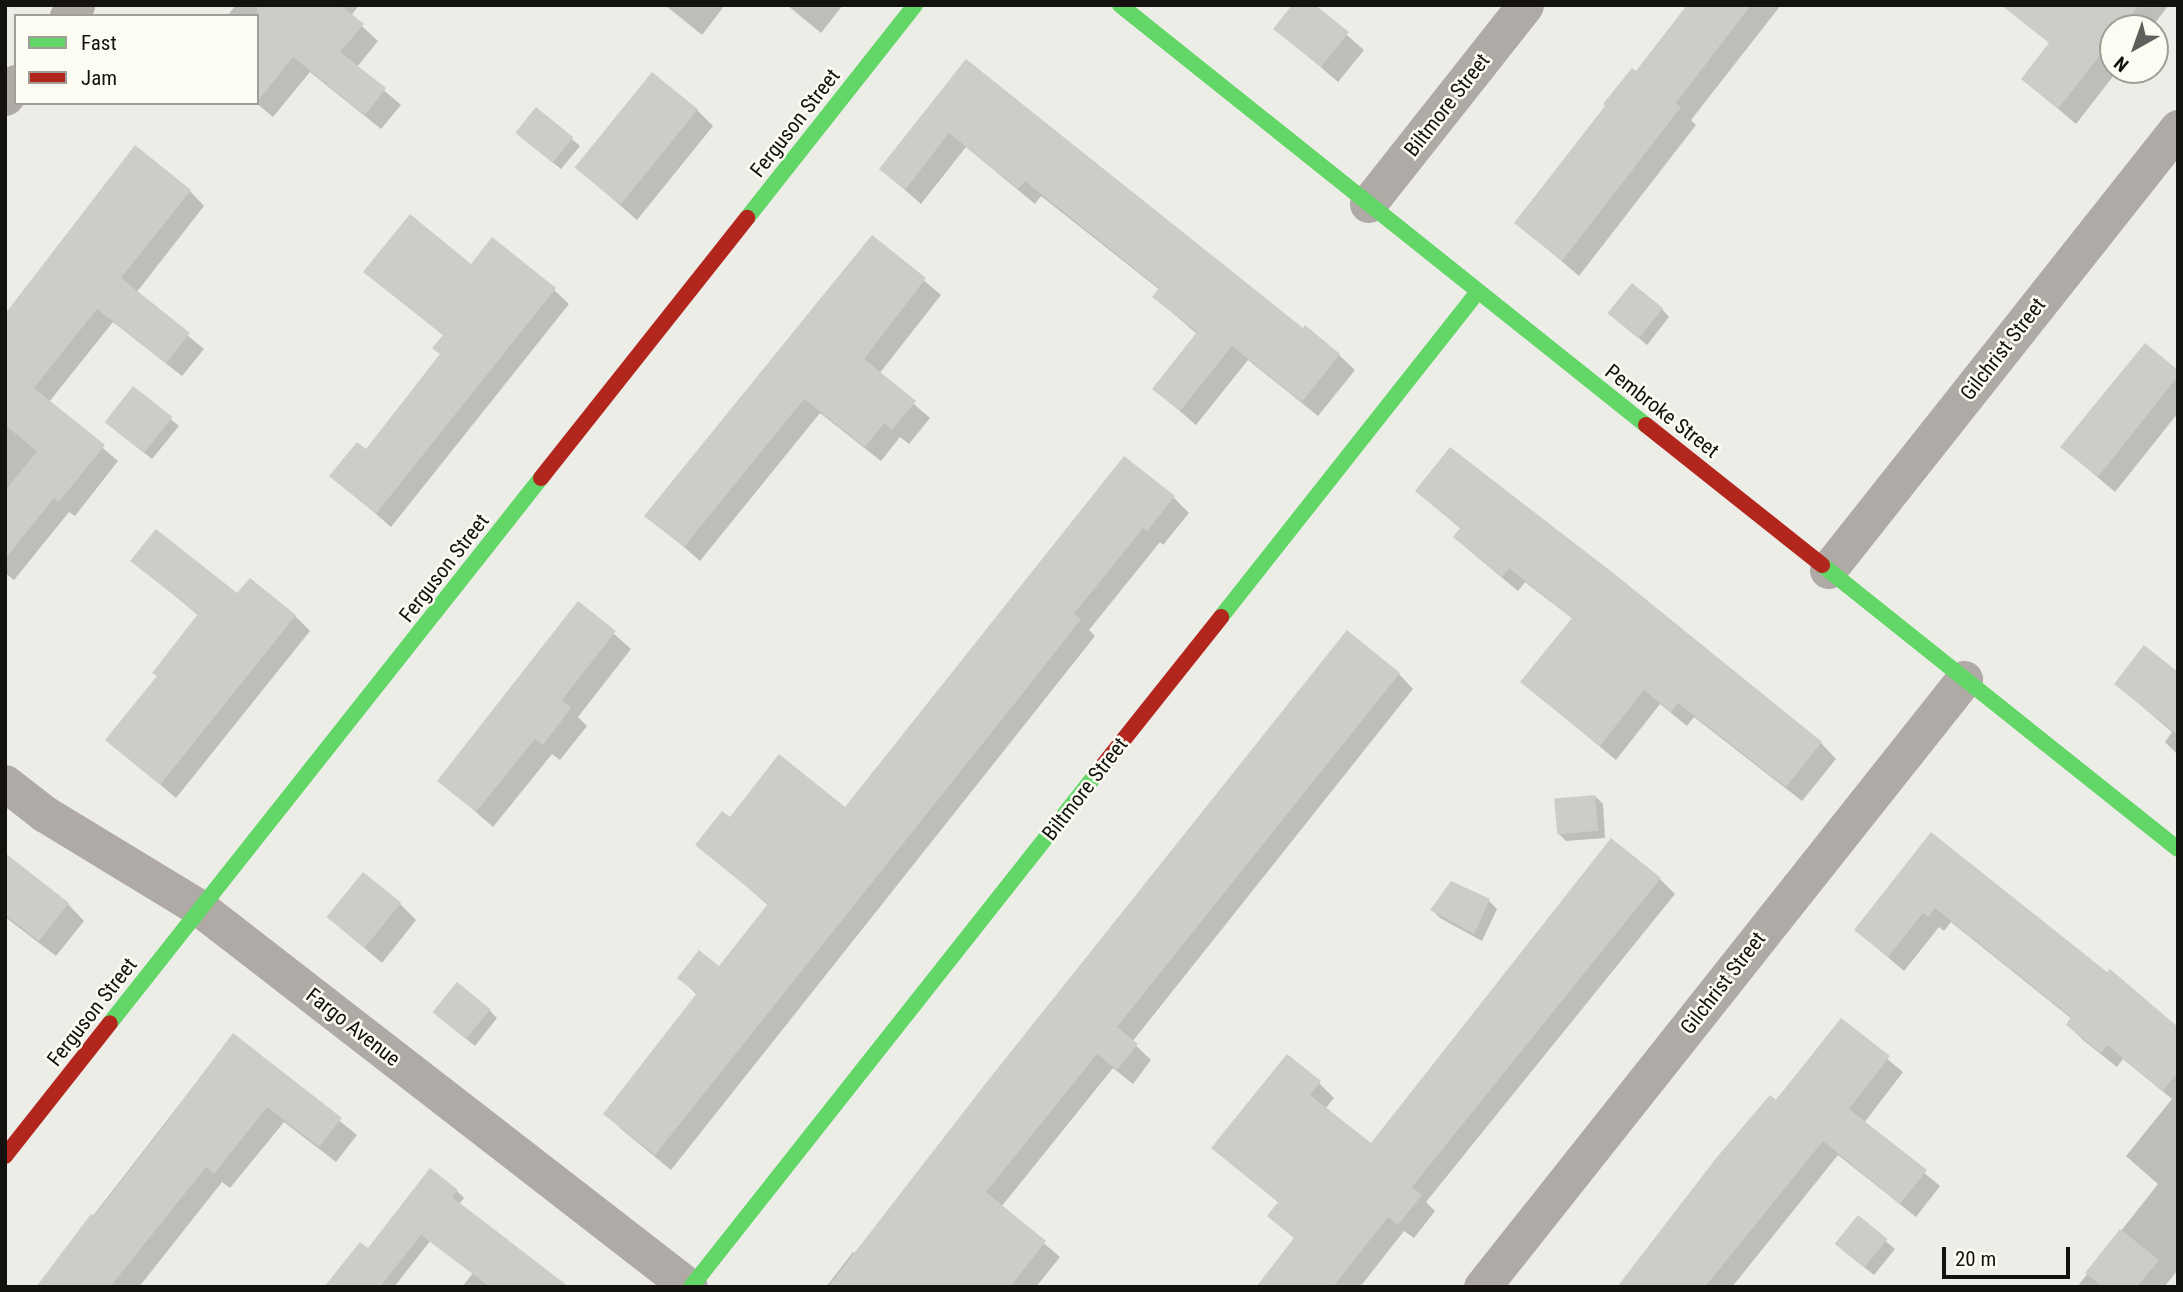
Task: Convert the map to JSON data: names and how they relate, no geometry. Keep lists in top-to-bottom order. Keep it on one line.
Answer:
{"streets":{"street":["Biltmore Street","Ferguson Street","Gilchrist Street","Pembroke Street","Fargo Avenue"]},"crossings":[["Biltmore Street","Pembroke Street"],["Biltmore Street","Fargo Avenue"],["Ferguson Street","Fargo Avenue"],["Gilchrist Street","Pembroke Street"]],"legend":["Fast","Jam"],"scale_bar":"20 m","north":"bottom left"}
